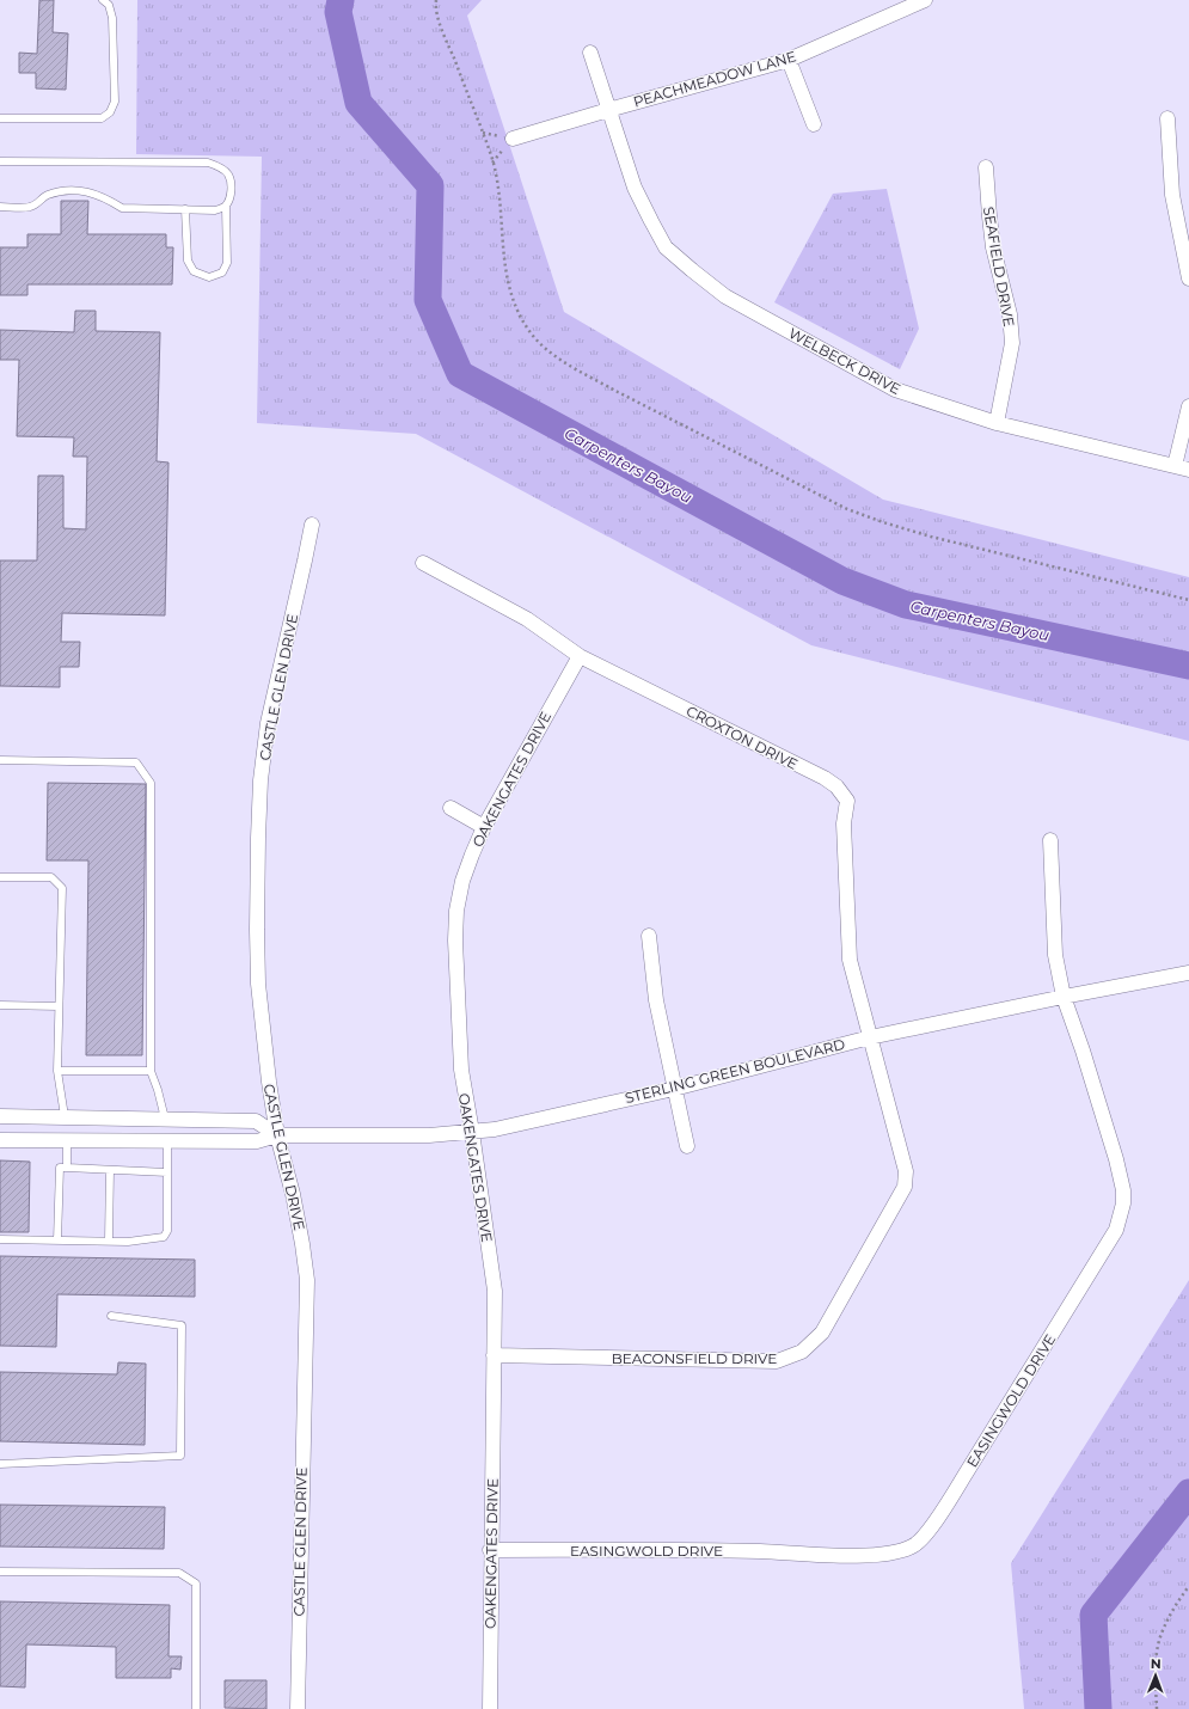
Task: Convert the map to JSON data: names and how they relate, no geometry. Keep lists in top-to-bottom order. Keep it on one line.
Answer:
{"streets":{"street":["PEACHMEADOW LANE","SEAFIELD DRIVE","WELBECK DRIVE","CASTLE GLEN DRIVE","CROXTON DRIVE","OAKENGATES DRIVE","STERLING GREEN BOULEVARD","BEACONSFIELD DRIVE","EASINGWOLD DRIVE"]},"crossings":[["PEACHMEADOW LANE","WELBECK DRIVE"],["SEAFIELD DRIVE","WELBECK DRIVE"],["CASTLE GLEN DRIVE","STERLING GREEN BOULEVARD"],["CROXTON DRIVE","OAKENGATES DRIVE"],["CROXTON DRIVE","STERLING GREEN BOULEVARD"],["CROXTON DRIVE","BEACONSFIELD DRIVE"],["OAKENGATES DRIVE","STERLING GREEN BOULEVARD"],["OAKENGATES DRIVE","BEACONSFIELD DRIVE"],["OAKENGATES DRIVE","EASINGWOLD DRIVE"],["STERLING GREEN BOULEVARD","BEACONSFIELD DRIVE"],["STERLING GREEN BOULEVARD","EASINGWOLD DRIVE"]],"water":["Carpenters Bayou"],"north":"top"}
